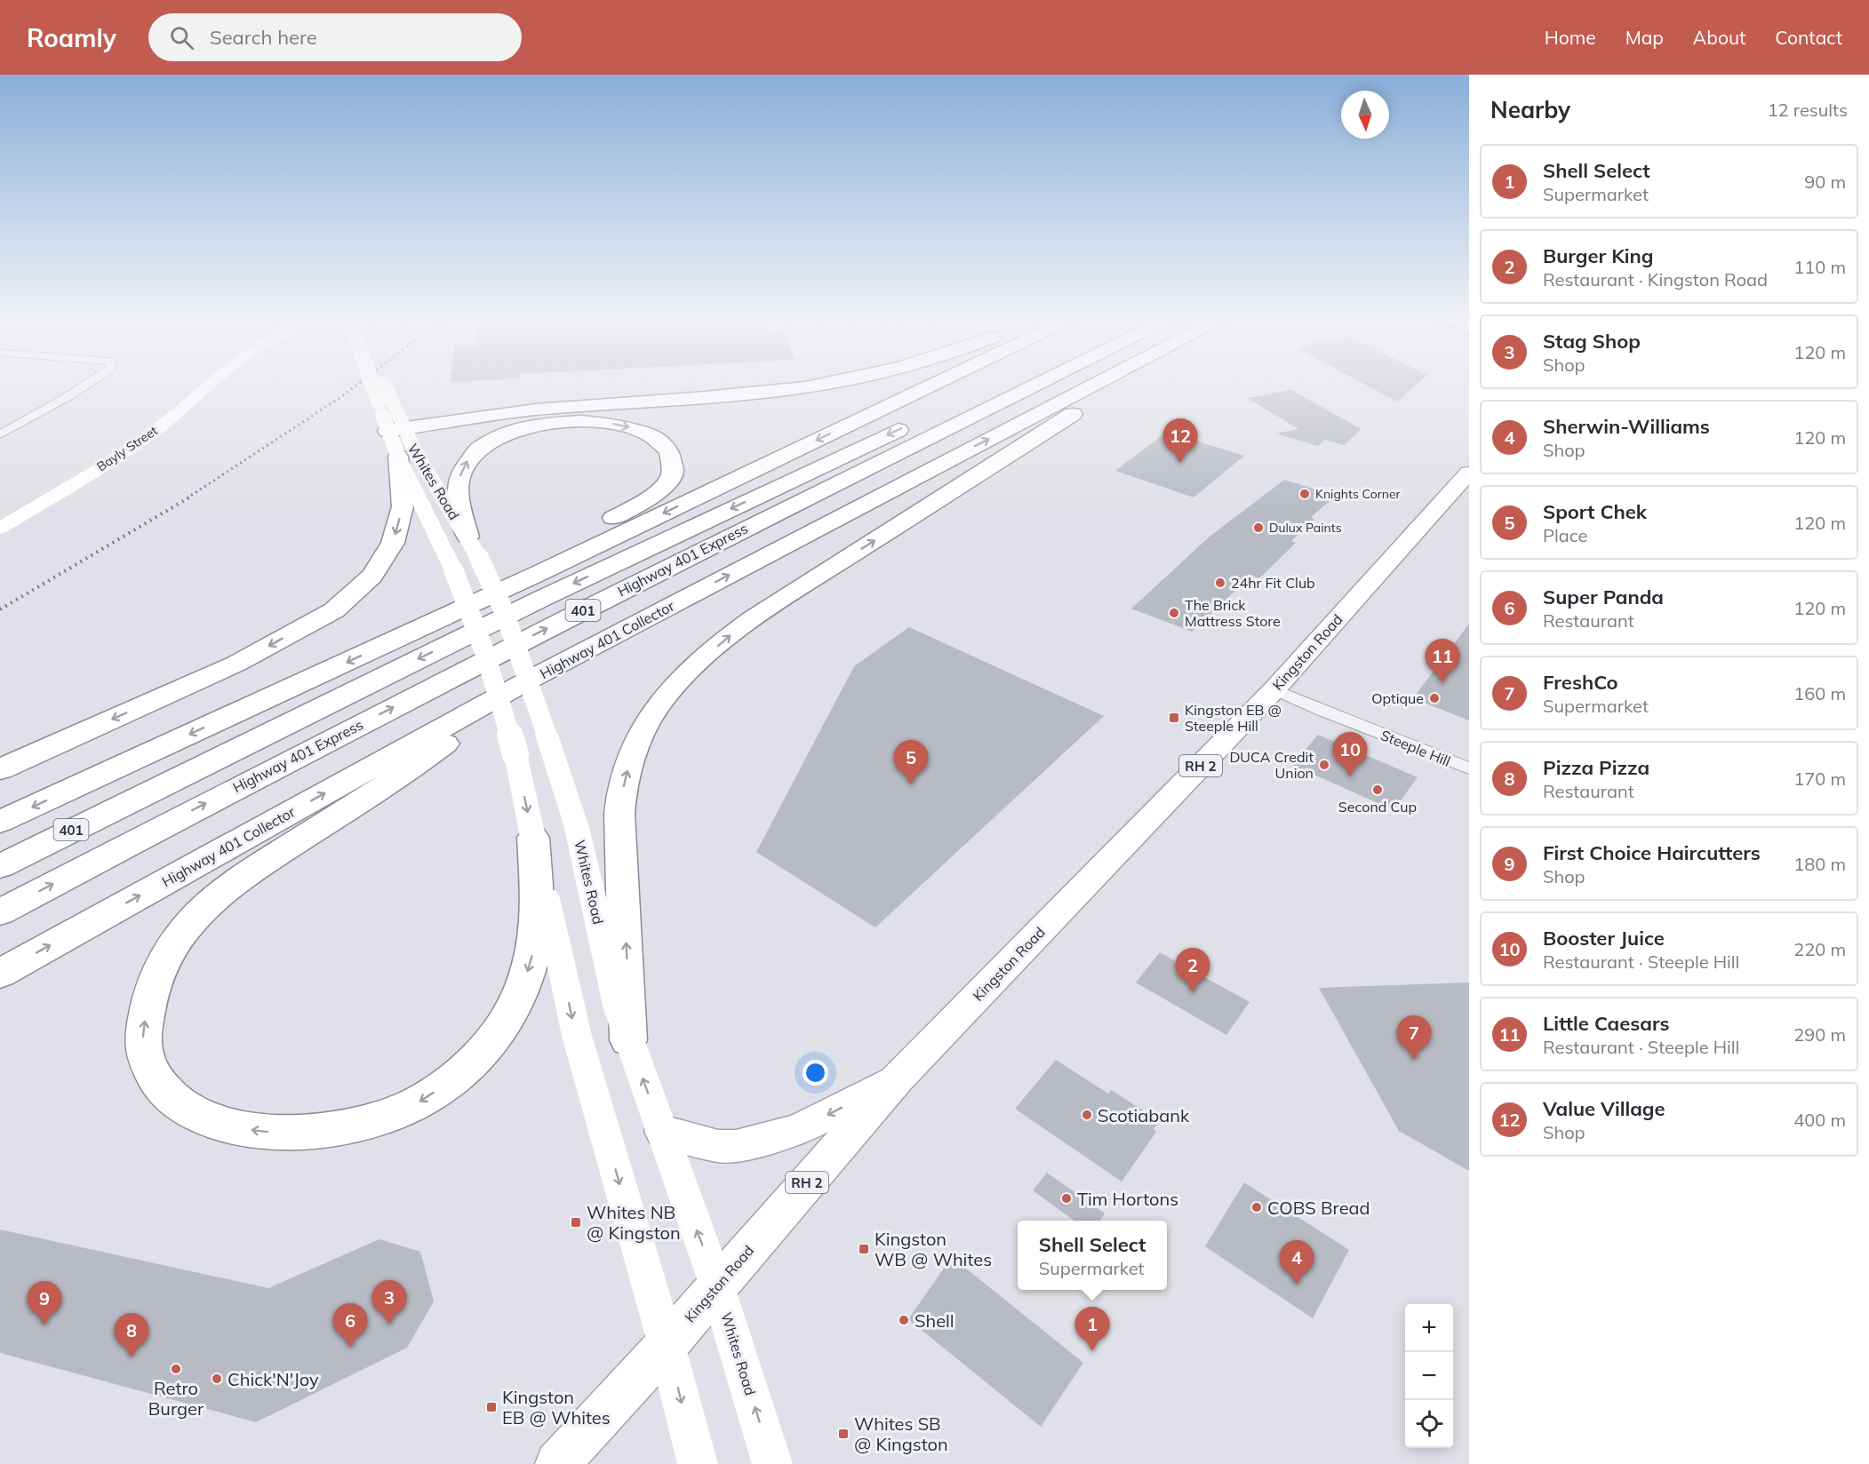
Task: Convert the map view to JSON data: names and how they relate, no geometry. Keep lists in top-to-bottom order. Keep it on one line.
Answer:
{"streets":{"highway":["Highway 401 Express","401","Highway 401 Collector"],"main road":["Bayly Street","Whites Road","Kingston Road","RH 2"],"street":["Steeple Hill"]},"crossings":[["Whites Road","Kingston Road"],["Kingston Road","Steeple Hill"]],"places":{"other":["Knights Corner","Dulux Paints","24hr Fit Club","The Brick Mattress Store","Optique","DUCA Credit Union","Second Cup","Scotiabank","Tim Hortons","COBS Bread","Shell","Retro Burger","Chick'N'Joy"],"transit":["Kingston EB @ Steeple Hill","Whites NB @ Kingston","Kingston WB @ Whites","Kingston EB @ Whites","Whites SB @ Kingston"]},"north":"bottom","page":{"header":"Roamly","search":"Search here","nav":["Home","Map","About","Contact"],"heading":["Nearby","12 results"],"list":[{"mark":"1","name":"Shell Select","note":"Supermarket","value":"90 m"},{"mark":"2","name":"Burger King","note":"Restaurant · Kingston Road","value":"110 m"},{"mark":"3","name":"Stag Shop","note":"Shop","value":"120 m"},{"mark":"4","name":"Sherwin-Williams","note":"Shop","value":"120 m"},{"mark":"5","name":"Sport Chek","note":"Place","value":"120 m"},{"mark":"6","name":"Super Panda","note":"Restaurant","value":"120 m"},{"mark":"7","name":"FreshCo","note":"Supermarket","value":"160 m"},{"mark":"8","name":"Pizza Pizza","note":"Restaurant","value":"170 m"},{"mark":"9","name":"First Choice Haircutters","note":"Shop","value":"180 m"},{"mark":"10","name":"Booster Juice","note":"Restaurant · Steeple Hill","value":"220 m"},{"mark":"11","name":"Little Caesars","note":"Restaurant · Steeple Hill","value":"290 m"},{"mark":"12","name":"Value Village","note":"Shop","value":"400 m"}],"pins":["12","11","10","5","2","7","4","3","9","6","1","8"],"popup":["Shell Select","Supermarket"],"map_buttons":["+","−"]}}
